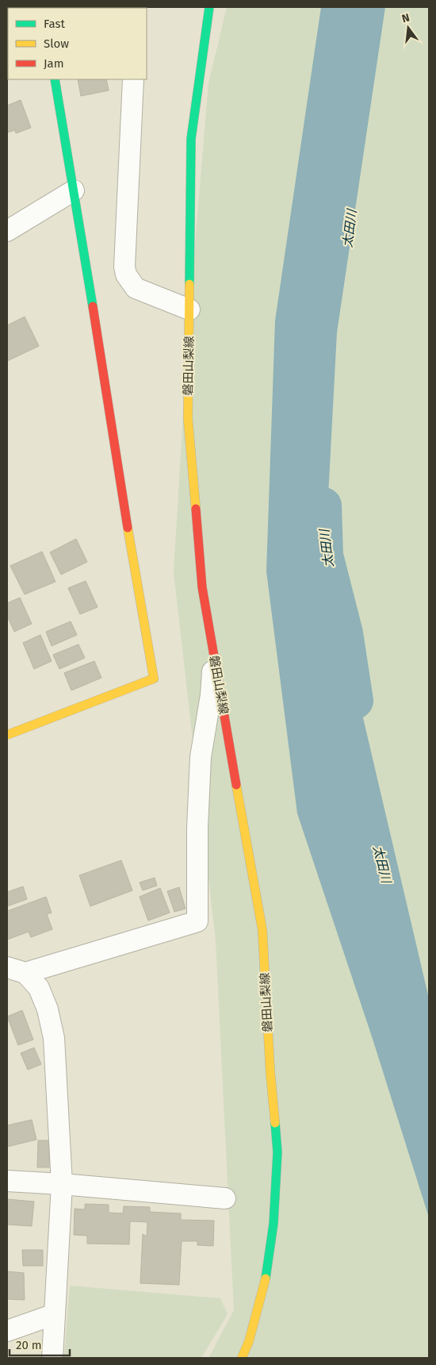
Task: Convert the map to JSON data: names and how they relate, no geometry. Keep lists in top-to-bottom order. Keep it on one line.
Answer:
{"streets":{"main road":["磐田山梨線"]},"water":["太田川"],"legend":["Fast","Slow","Jam"],"scale_bar":"20 m","north":"top"}
